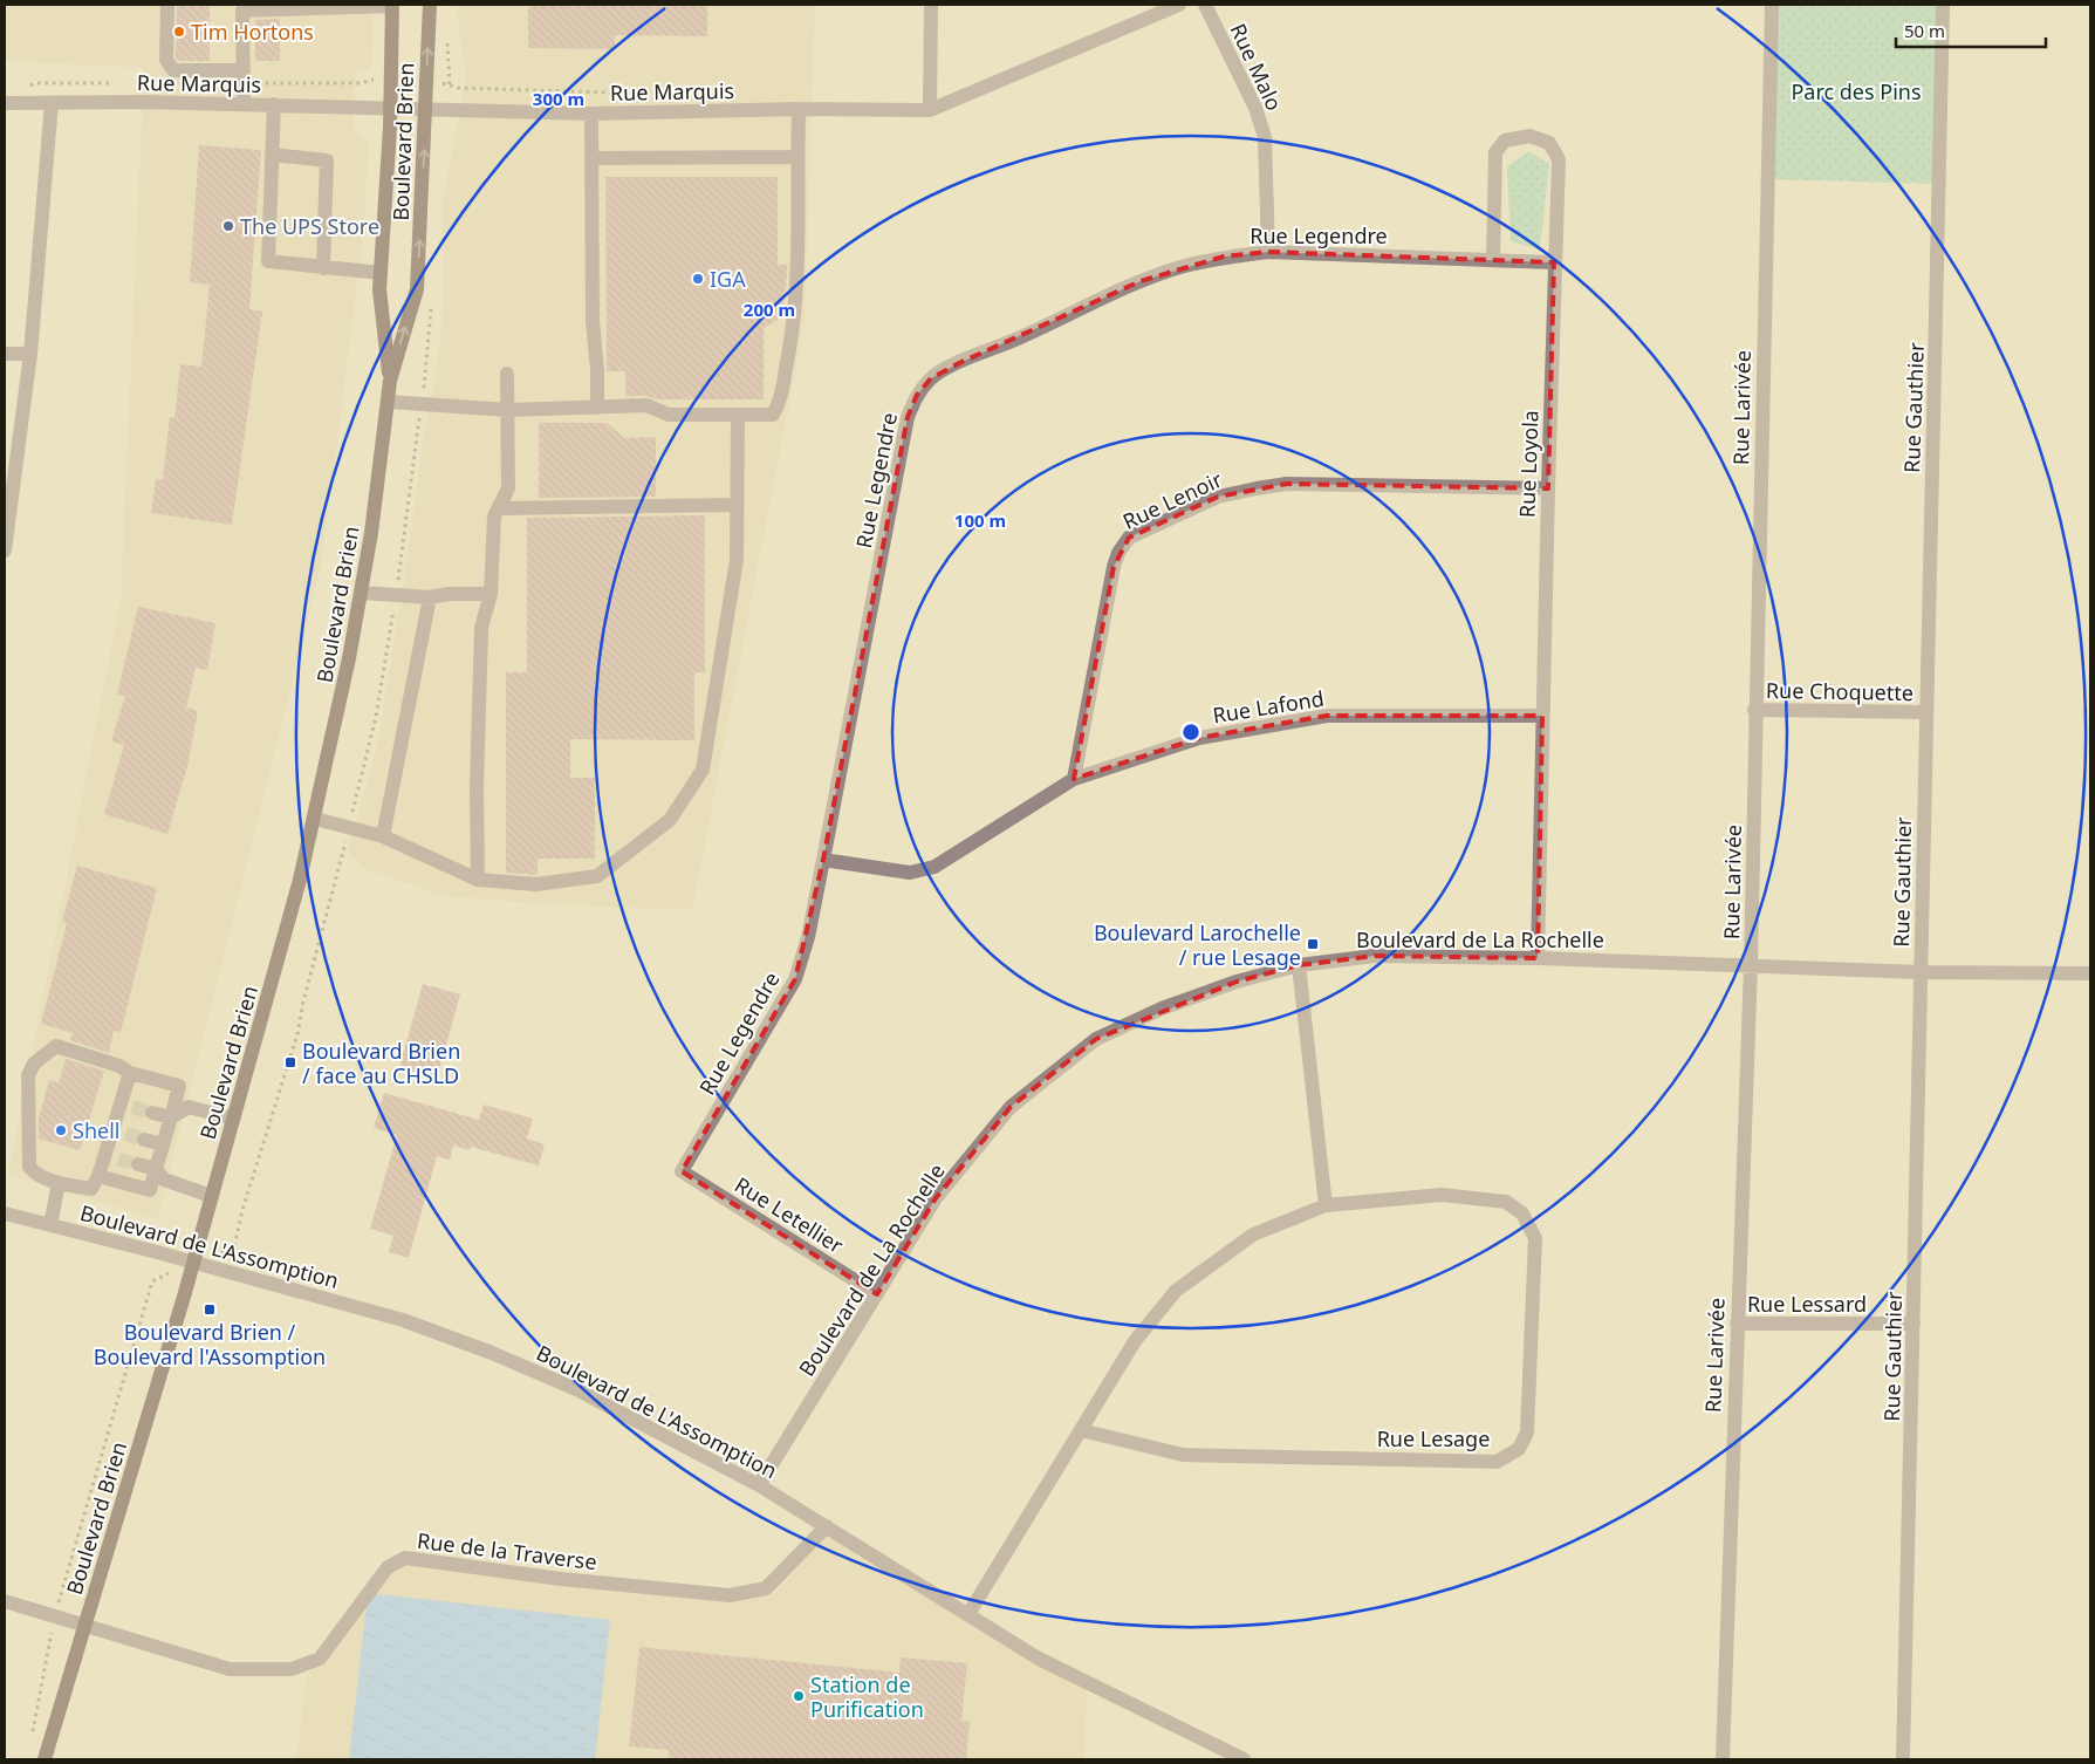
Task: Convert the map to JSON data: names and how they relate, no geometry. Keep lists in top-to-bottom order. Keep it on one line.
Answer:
{"streets":{"main road":["Boulevard Brien"],"street":["Rue Malo","Rue Marquis","Rue Legendre","Rue Larivée","Rue Gauthier","Rue Loyola","Rue Lenoir","Rue Choquette","Rue Lafond","Boulevard de La Rochelle","Rue Letellier","Boulevard de L'Assomption","Rue Lessard","Rue Lesage","Rue de la Traverse"]},"crossings":[["Rue Malo","Rue Legendre"],["Rue Marquis","Boulevard Brien"],["Boulevard Brien","Boulevard de L'Assomption"],["Boulevard Brien","Rue de la Traverse"],["Rue Legendre","Rue Loyola"],["Rue Legendre","Rue Lafond"],["Rue Legendre","Rue Letellier"],["Rue Larivée","Rue Choquette"],["Rue Larivée","Boulevard de La Rochelle"],["Rue Larivée","Rue Lessard"],["Rue Gauthier","Rue Choquette"],["Rue Gauthier","Boulevard de La Rochelle"],["Rue Gauthier","Rue Lessard"],["Rue Loyola","Rue Lenoir"],["Rue Loyola","Rue Lafond"],["Rue Loyola","Boulevard de La Rochelle"],["Rue Lenoir","Rue Lafond"],["Boulevard de La Rochelle","Rue Letellier"],["Boulevard de La Rochelle","Boulevard de L'Assomption"],["Boulevard de L'Assomption","Rue Lesage"],["Boulevard de L'Assomption","Rue de la Traverse"]],"parks":["Parc des Pins"],"places":{"other":["Tim Hortons","The UPS Store","IGA","Shell","Station de Purification"],"transit":["Boulevard Larochelle / rue Lesage","Boulevard Brien / face au CHSLD","Boulevard Brien / Boulevard l'Assomption"]},"scale_bar":"50 m","rings":["300 m","200 m","100 m"]}
